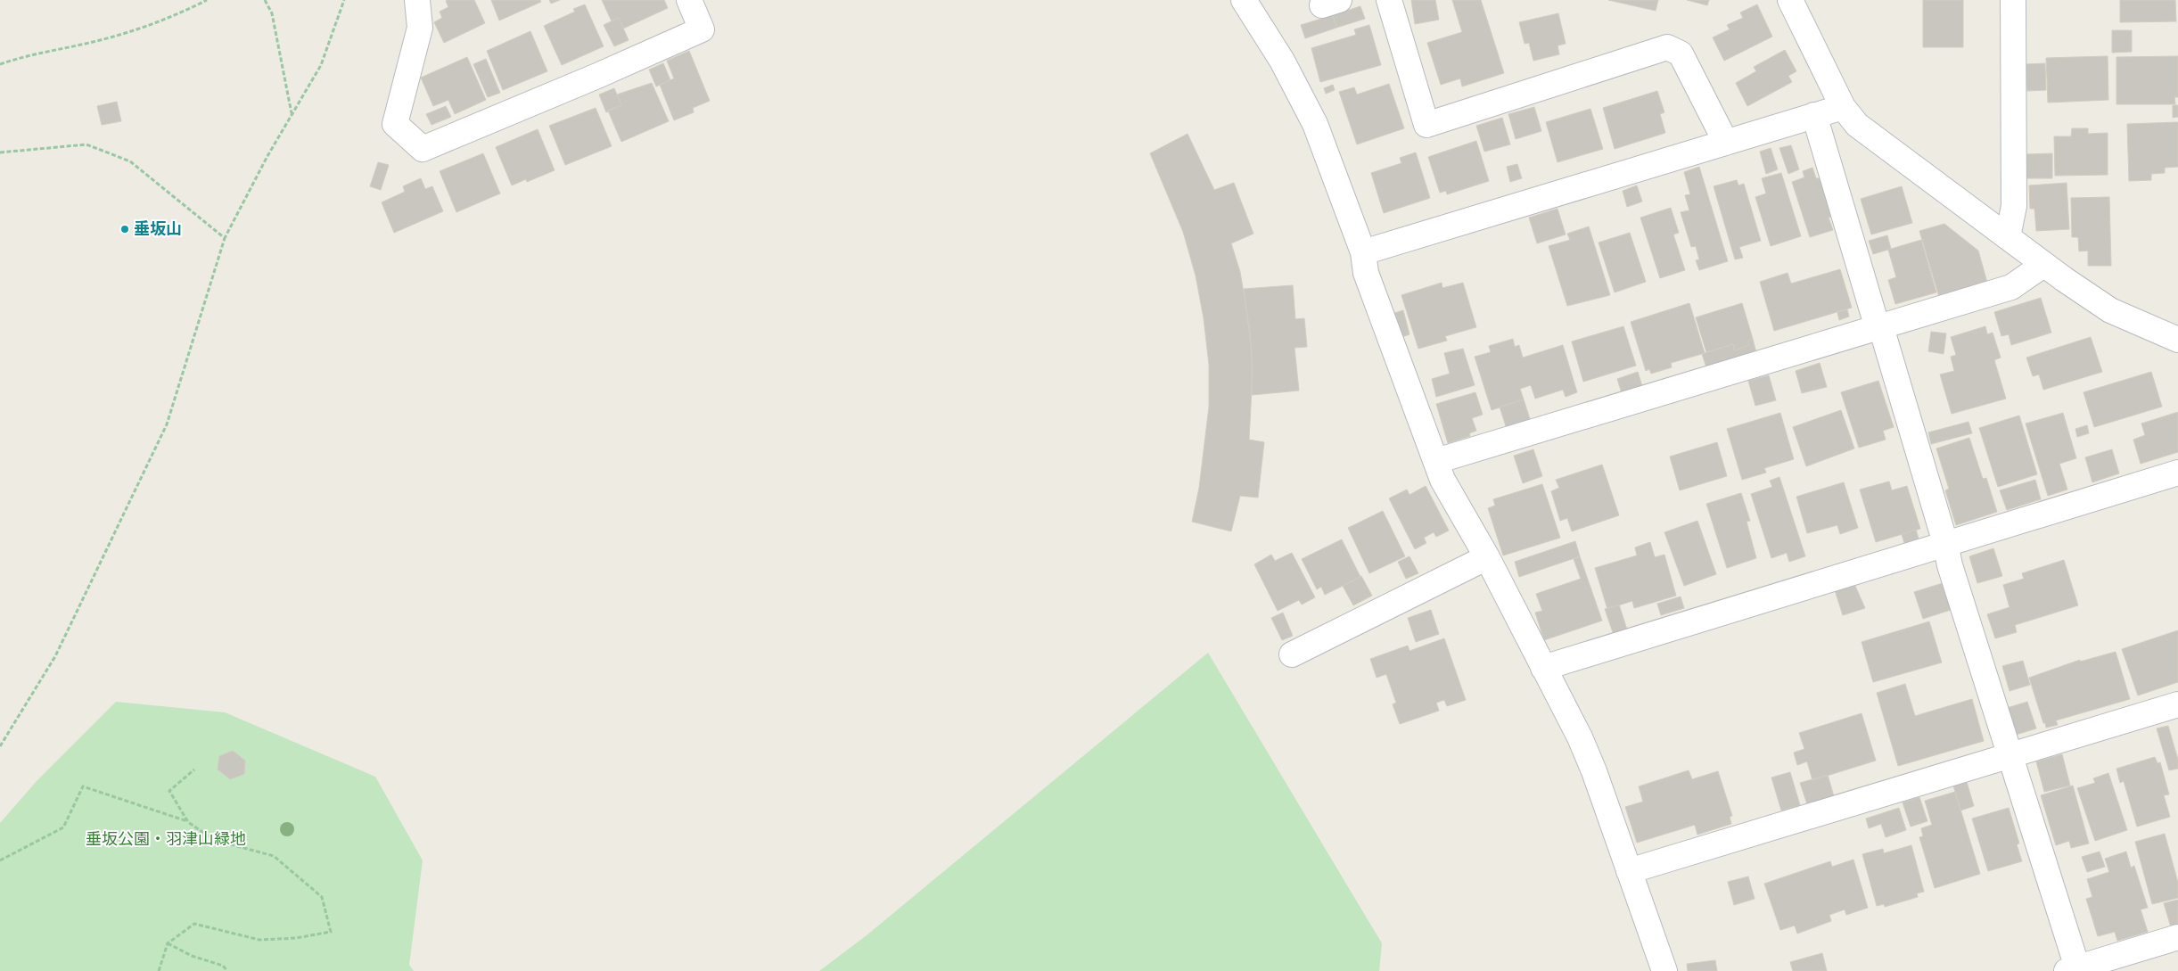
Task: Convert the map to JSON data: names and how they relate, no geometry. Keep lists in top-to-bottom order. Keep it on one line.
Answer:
{"parks":["垂坂公園・羽津山緑地"],"places":["垂坂山"]}
